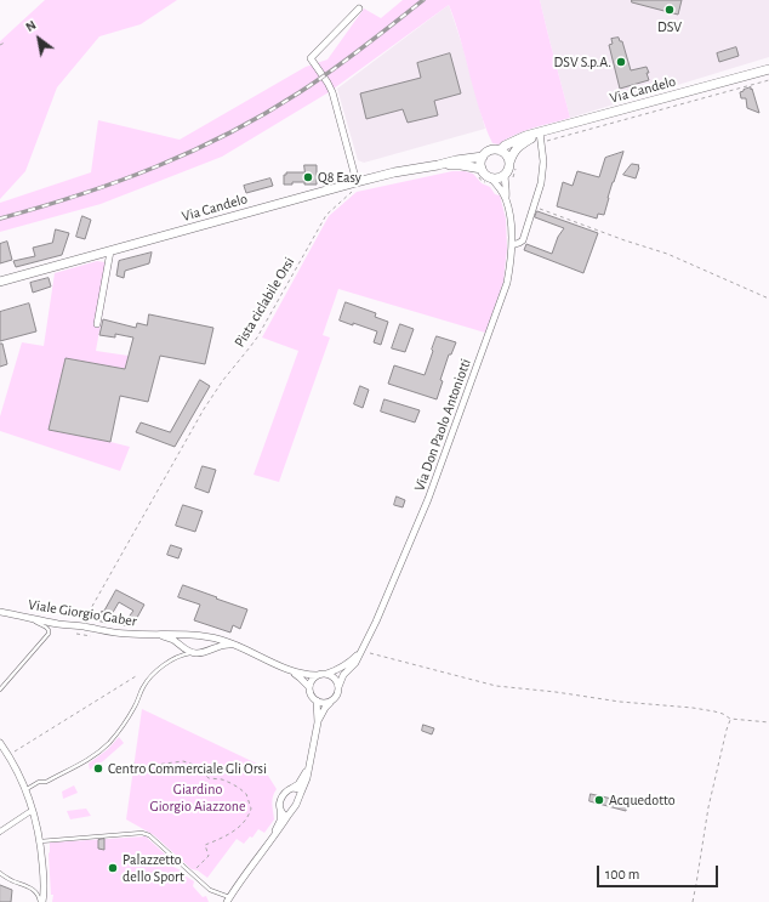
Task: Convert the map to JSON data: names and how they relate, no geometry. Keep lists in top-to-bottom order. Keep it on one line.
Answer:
{"streets":{"street":["Via Candelo","Via Don Paolo Antoniotti","Viale Giorgio Gaber"],"path":["Pista ciclabile Orsi"]},"crossings":[["Via Candelo","Pista ciclabile Orsi"],["Via Candelo","Via Don Paolo Antoniotti"],["Pista ciclabile Orsi","Viale Giorgio Gaber"],["Via Don Paolo Antoniotti","Viale Giorgio Gaber"]],"parks":["Giardino Giorgio Aiazzone"],"places":["DSV","DSV S.p.A.","Q8 Easy","Centro Commerciale Gli Orsi","Acquedotto","Palazzetto dello Sport"],"scale_bar":"100 m","north":"top left"}
